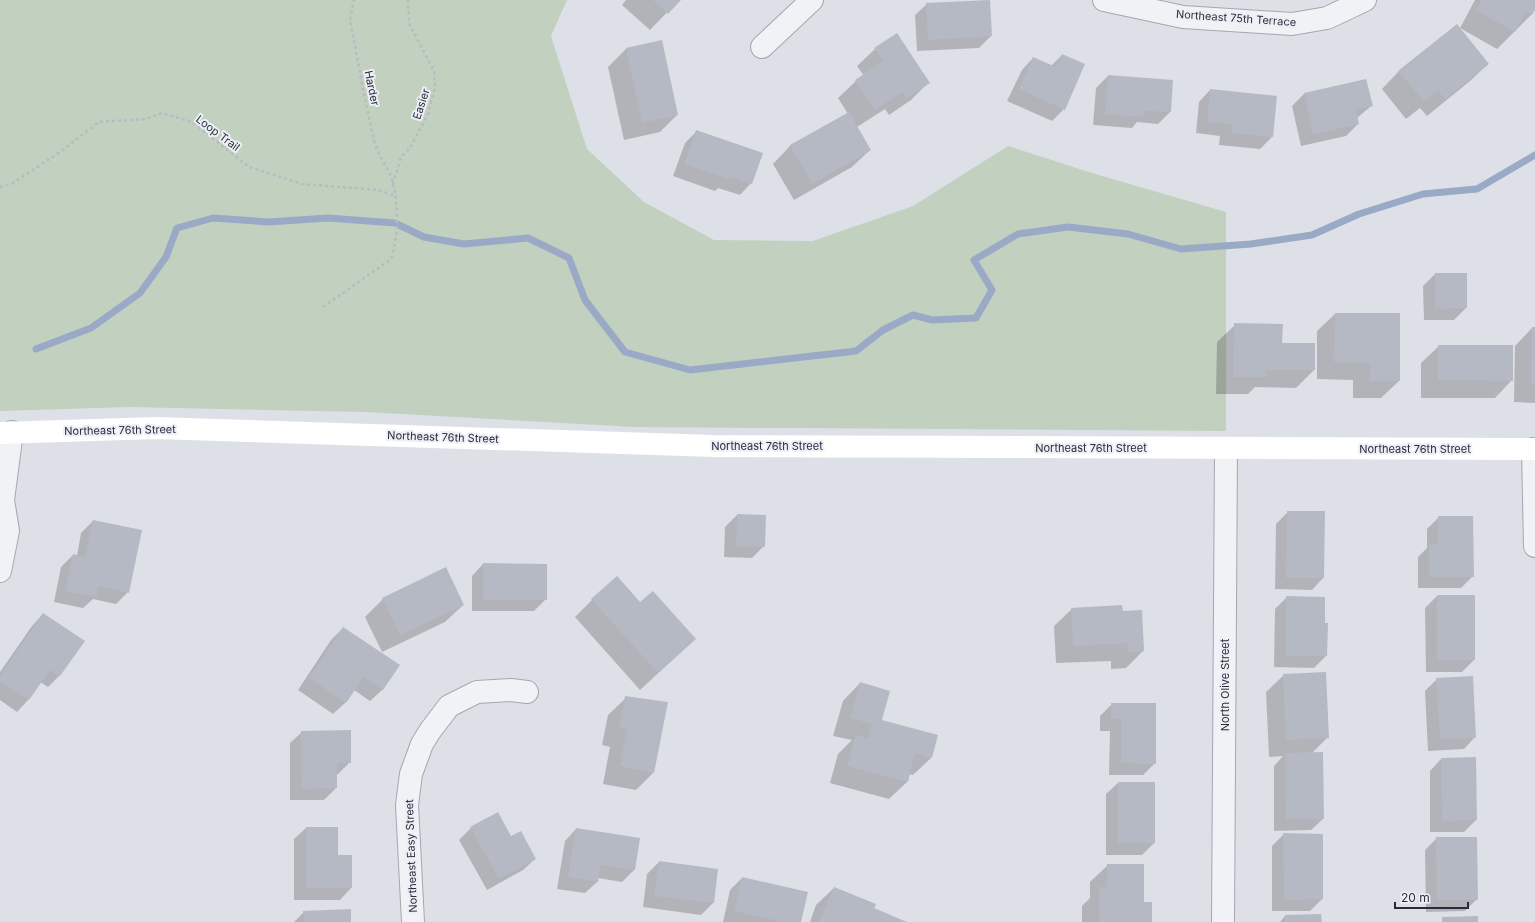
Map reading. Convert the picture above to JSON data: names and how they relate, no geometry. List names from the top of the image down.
{
  "streets": {
    "street": [
      "Northeast 75th Terrace",
      "Northeast 76th Street",
      "North Olive Street",
      "Northeast Easy Street"
    ],
    "path": ["Harder", "Easier", "Loop Trail"]
  },
  "crossings": [
    ["Harder", "Easier"],
    ["Harder", "Loop Trail"],
    ["Northeast 76th Street", "North Olive Street"]
  ],
  "scale_bar": "20 m"
}
